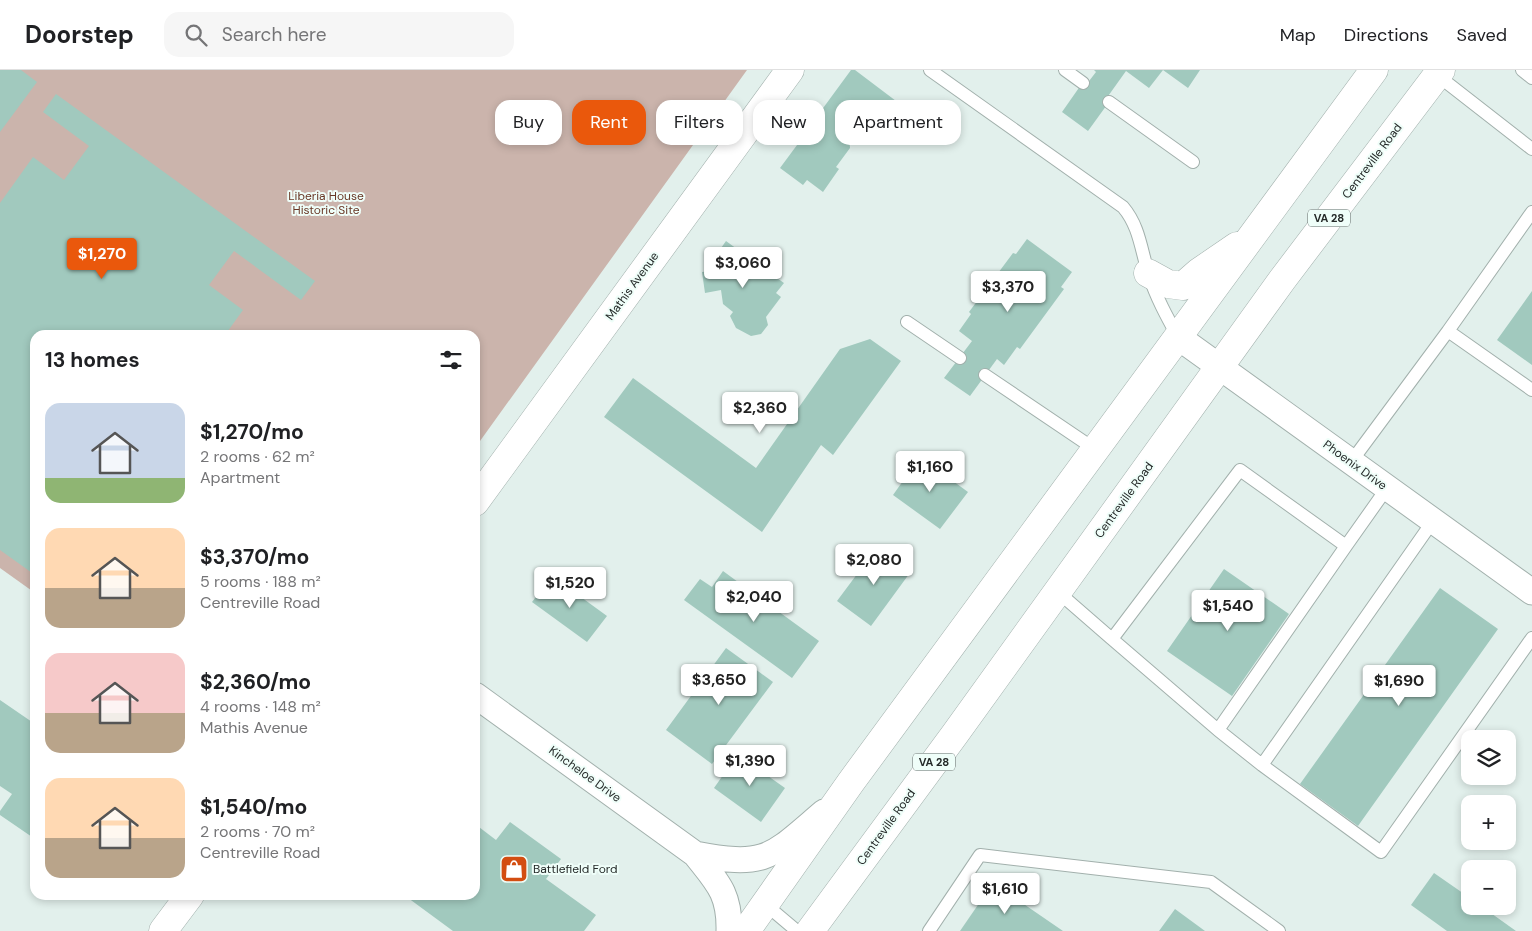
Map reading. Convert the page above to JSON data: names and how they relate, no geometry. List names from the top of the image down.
{
  "streets": {
    "main road": ["Centreville Road", "VA 28", "Mathis Avenue"],
    "street": ["Phoenix Drive", "Kincheloe Drive"]
  },
  "crossings": [
    ["Centreville Road", "Phoenix Drive"]
  ],
  "parks": ["Liberia House Historic Site"],
  "places": {
    "shop": ["Battlefield Ford"]
  },
  "page": {
    "header": "Doorstep",
    "search": "Search here",
    "nav": ["Map", "Directions", "Saved"],
    "chip": [
      "Buy",
      "Rent",
      "Filters",
      "New",
      "Apartment"
    ],
    "price": [
      "$1,270",
      "$3,060",
      "$3,370",
      "$2,360",
      "$1,160",
      "$2,080",
      "$1,520",
      "$2,040",
      "$1,540",
      "$3,650",
      "$1,690",
      "$1,390",
      "$1,610"
    ],
    "heading": "13 homes",
    "list": [
      {
        "name": "$1,270/mo",
        "note": "2 rooms · 62 m² · Apartment"
      },
      {
        "name": "$3,370/mo",
        "note": "5 rooms · 188 m² · Centreville Road"
      },
      {
        "name": "$2,360/mo",
        "note": "4 rooms · 148 m² · Mathis Avenue"
      },
      {
        "name": "$1,540/mo",
        "note": "2 rooms · 70 m² · Centreville Road"
      }
    ],
    "map_buttons": ["+", "−"]
  }
}
